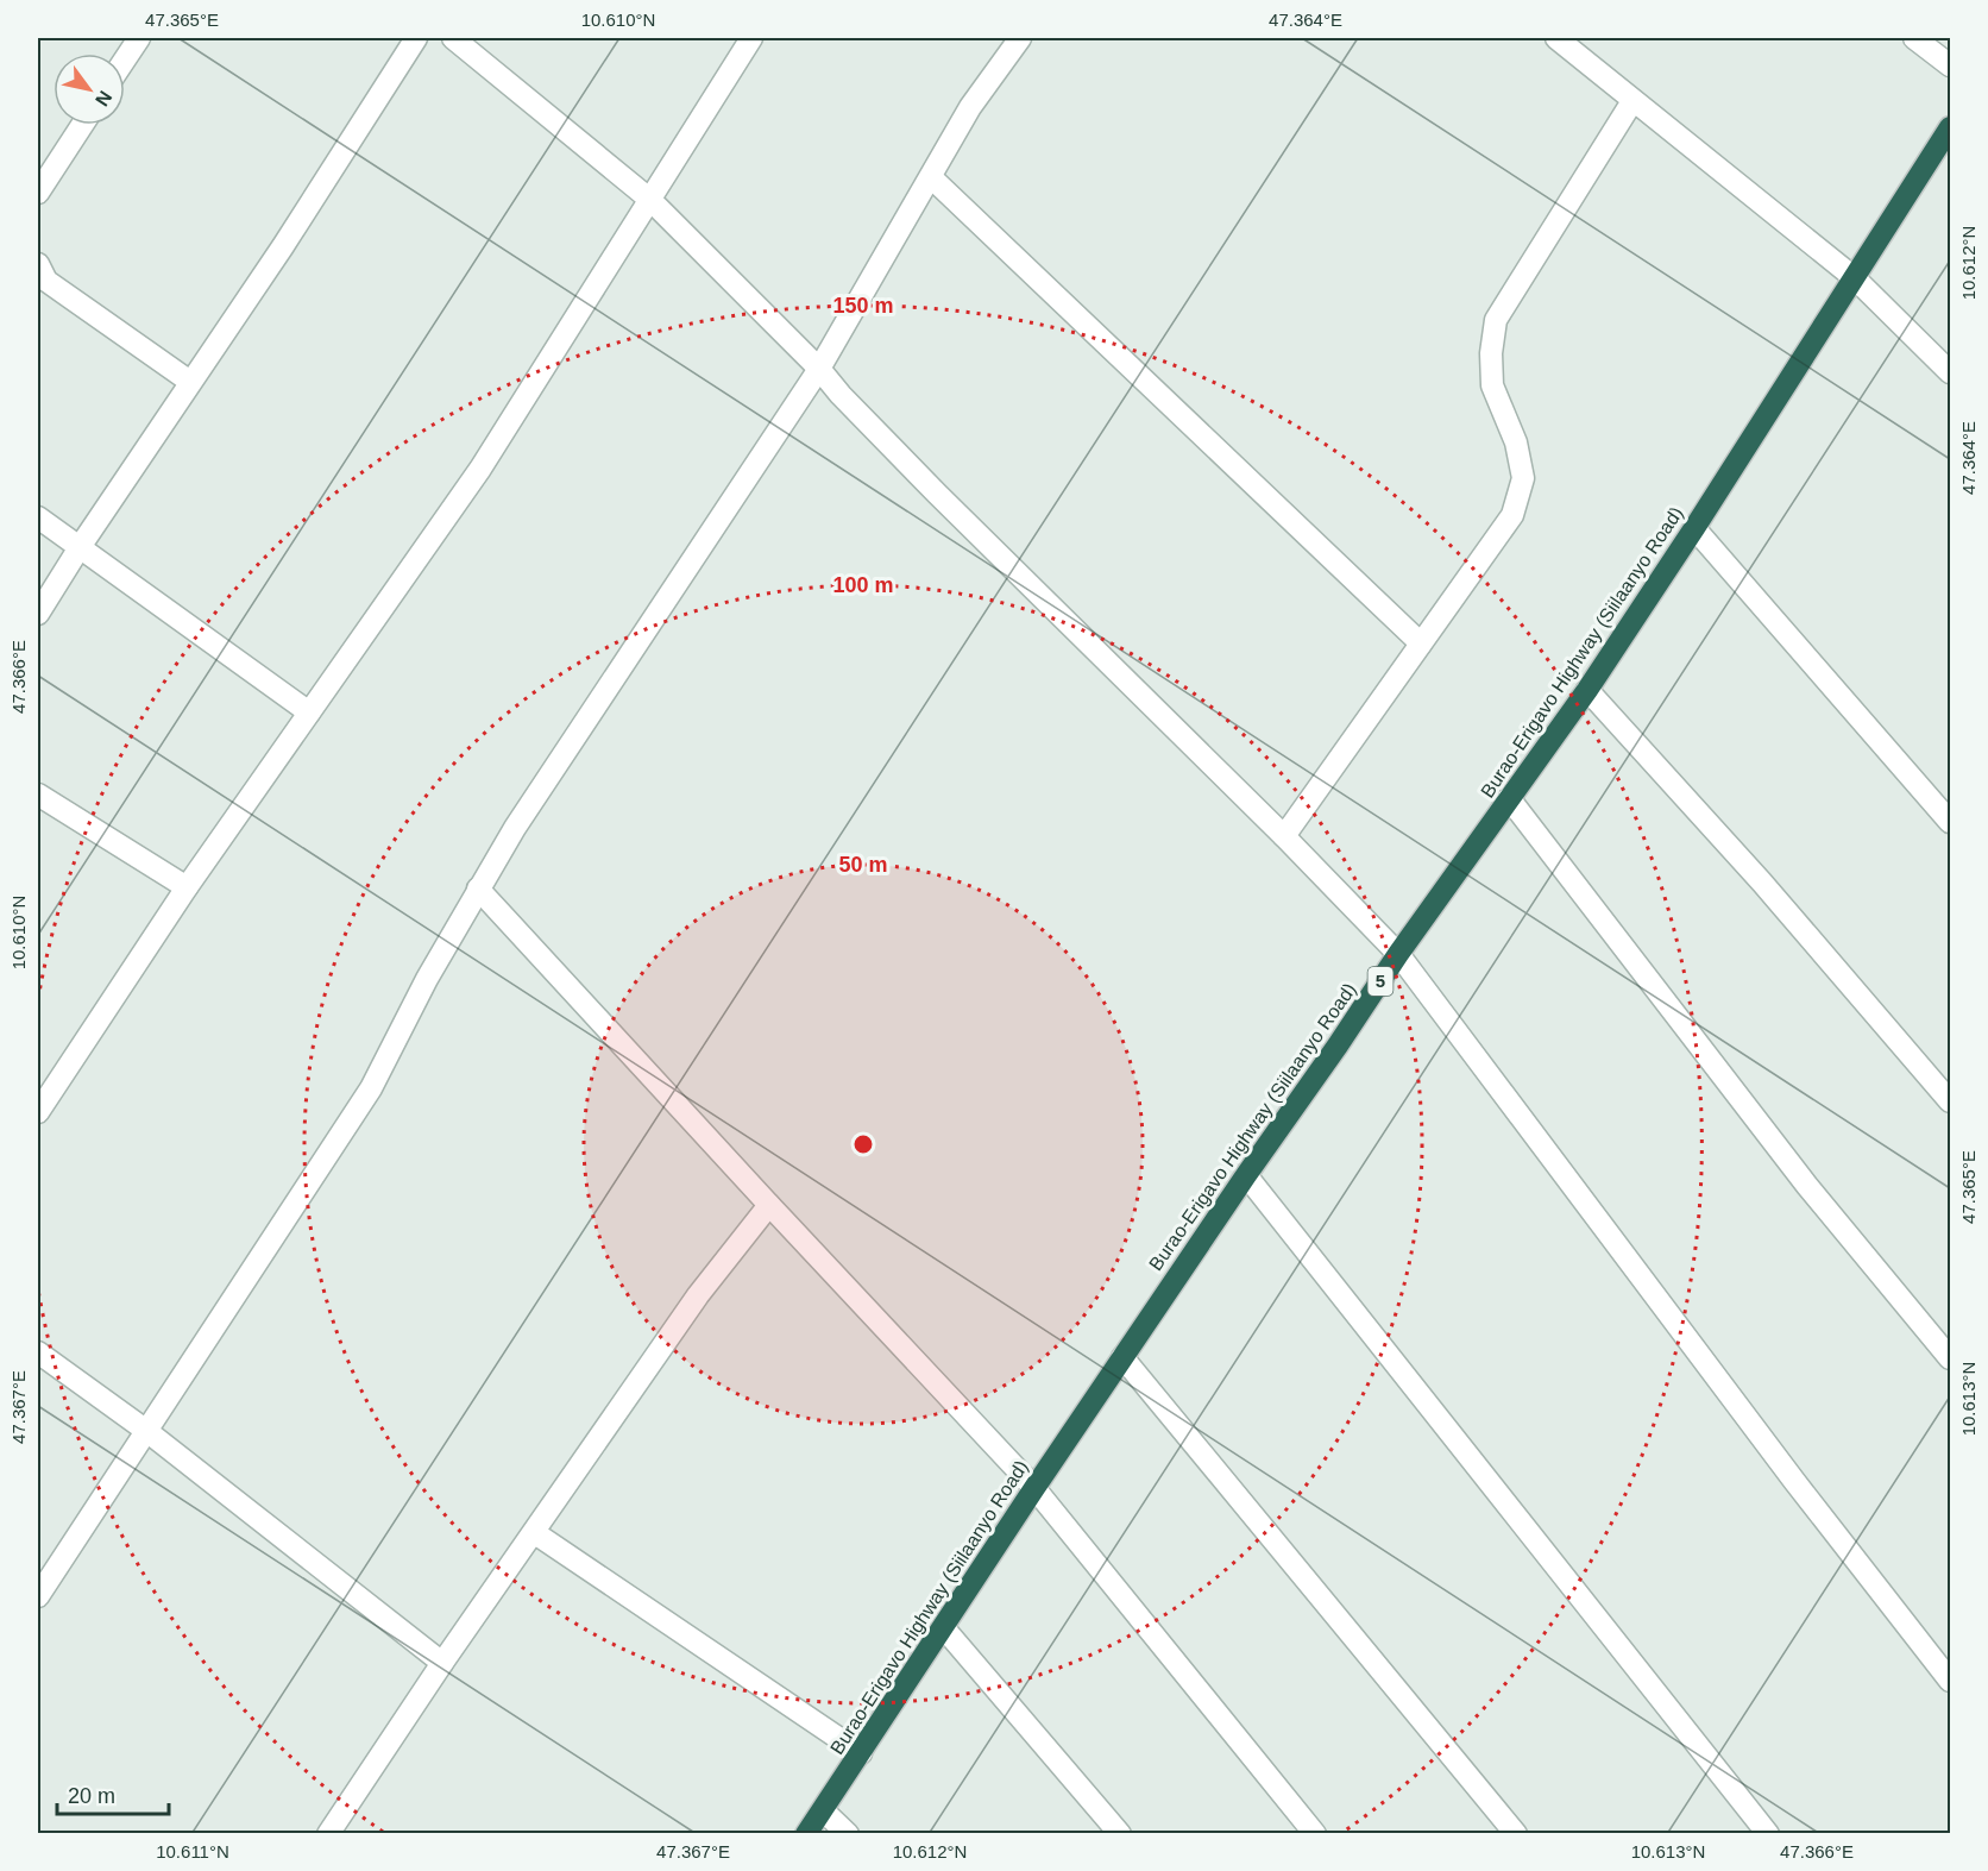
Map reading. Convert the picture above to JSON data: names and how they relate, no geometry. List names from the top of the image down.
{
  "streets": {
    "highway": ["Burao-Erigavo Highway (Siilaanyo Road)", "5"]
  },
  "scale_bar": "20 m",
  "north": "bottom right",
  "coordinates": [
    "47.365°E",
    "10.610°N",
    "47.364°E",
    "10.612°N",
    "47.366°E",
    "10.613°N",
    "47.367°E",
    "10.611°N"
  ],
  "rings": ["150 m", "100 m", "50 m"]
}
